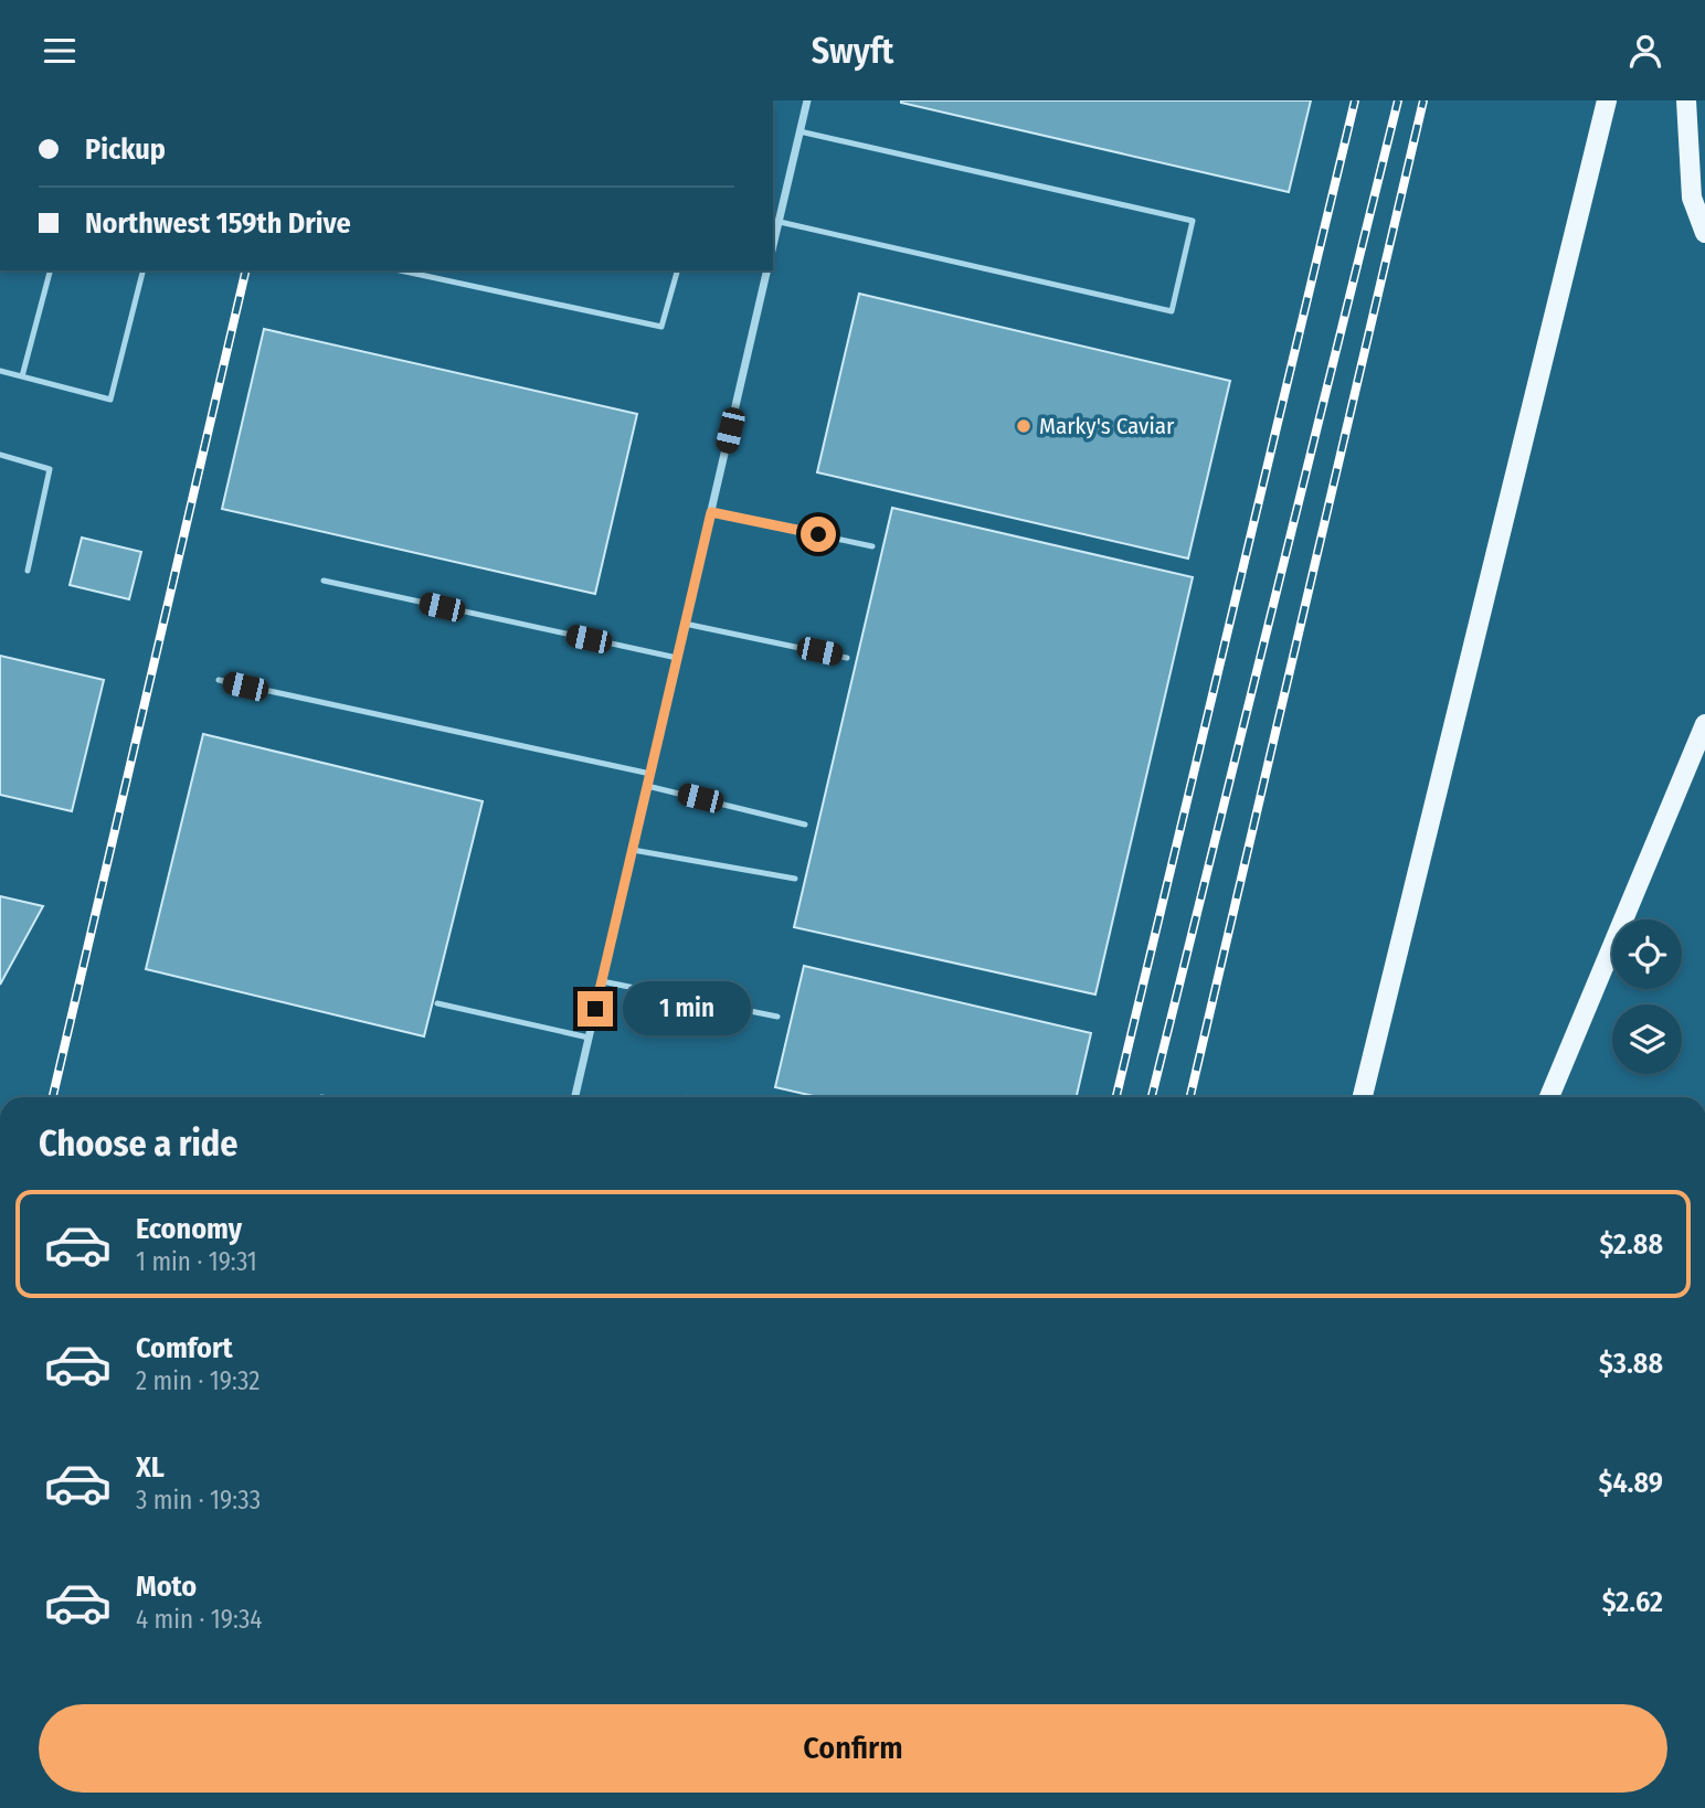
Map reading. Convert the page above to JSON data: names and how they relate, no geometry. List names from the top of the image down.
{
  "places": ["Marky's Caviar"],
  "page": {
    "header": "Swyft",
    "banner": ["Pickup", "Northwest 159th Drive"],
    "bubble": "1 min",
    "heading": "Choose a ride",
    "list": [
      {
        "name": "Economy",
        "note": "1 min · 19:31",
        "value": "$2.88"
      },
      {
        "name": "Comfort",
        "note": "2 min · 19:32",
        "value": "$3.88"
      },
      {
        "name": "XL",
        "note": "3 min · 19:33",
        "value": "$4.89"
      },
      {
        "name": "Moto",
        "note": "4 min · 19:34",
        "value": "$2.62"
      }
    ],
    "buttons": "Confirm"
  }
}
